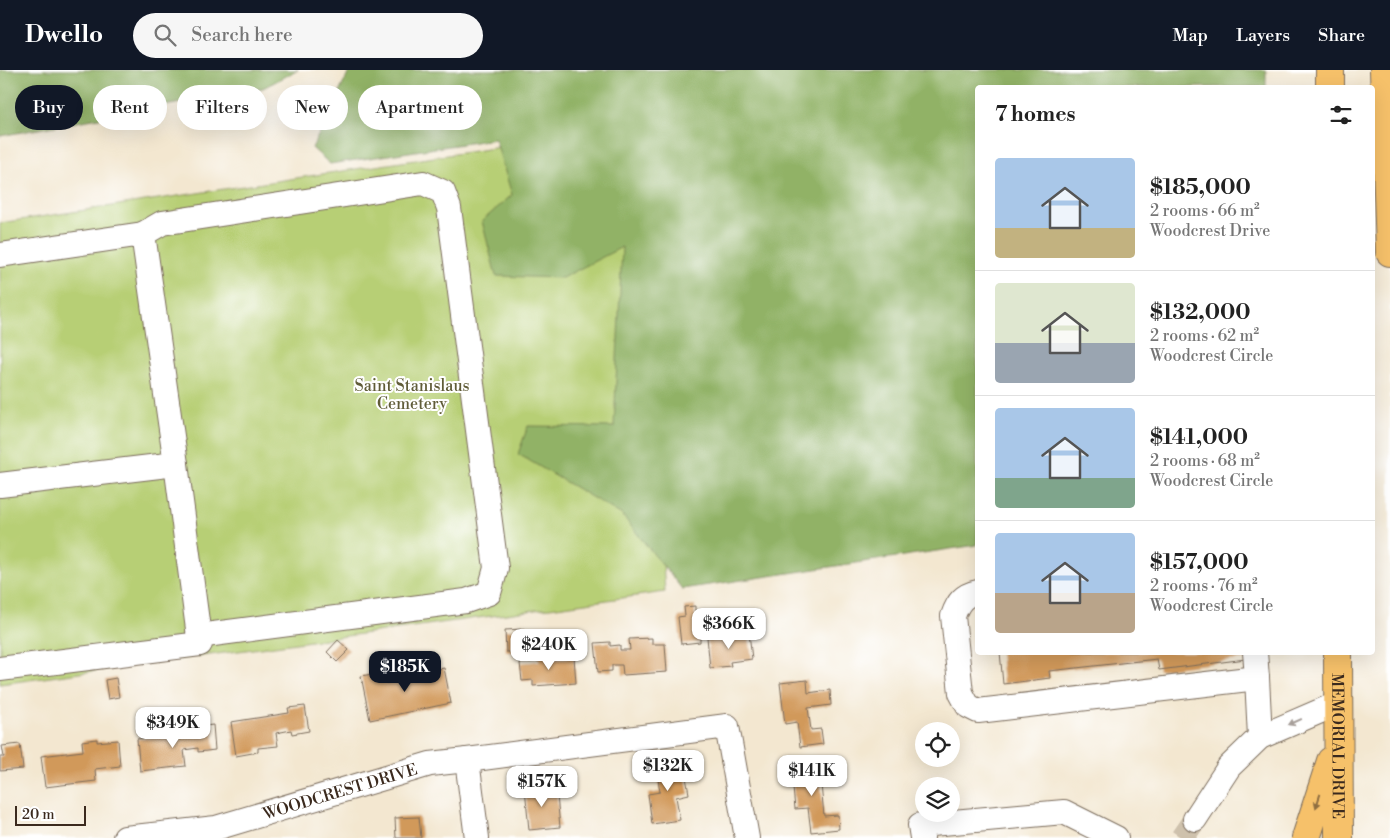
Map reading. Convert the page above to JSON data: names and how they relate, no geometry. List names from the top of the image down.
{
  "streets": {
    "main road": ["MEMORIAL DRIVE"],
    "street": ["WOODCREST DRIVE"]
  },
  "parks": ["Saint Stanislaus Cemetery"],
  "scale_bar": "20 m",
  "page": {
    "header": "Dwello",
    "search": "Search here",
    "nav": ["Map", "Layers", "Share"],
    "chip": [
      "Buy",
      "Rent",
      "Filters",
      "New",
      "Apartment"
    ],
    "heading": "7 homes",
    "list": [
      {
        "name": "$185,000",
        "note": "2 rooms · 66 m² · Woodcrest Drive"
      },
      {
        "name": "$132,000",
        "note": "2 rooms · 62 m² · Woodcrest Circle"
      },
      {
        "name": "$141,000",
        "note": "2 rooms · 68 m² · Woodcrest Circle"
      },
      {
        "name": "$157,000",
        "note": "2 rooms · 76 m² · Woodcrest Circle"
      }
    ],
    "price": [
      "$366K",
      "$240K",
      "$185K",
      "$349K",
      "$132K",
      "$141K",
      "$157K"
    ],
    "scale": "20 m"
  }
}
